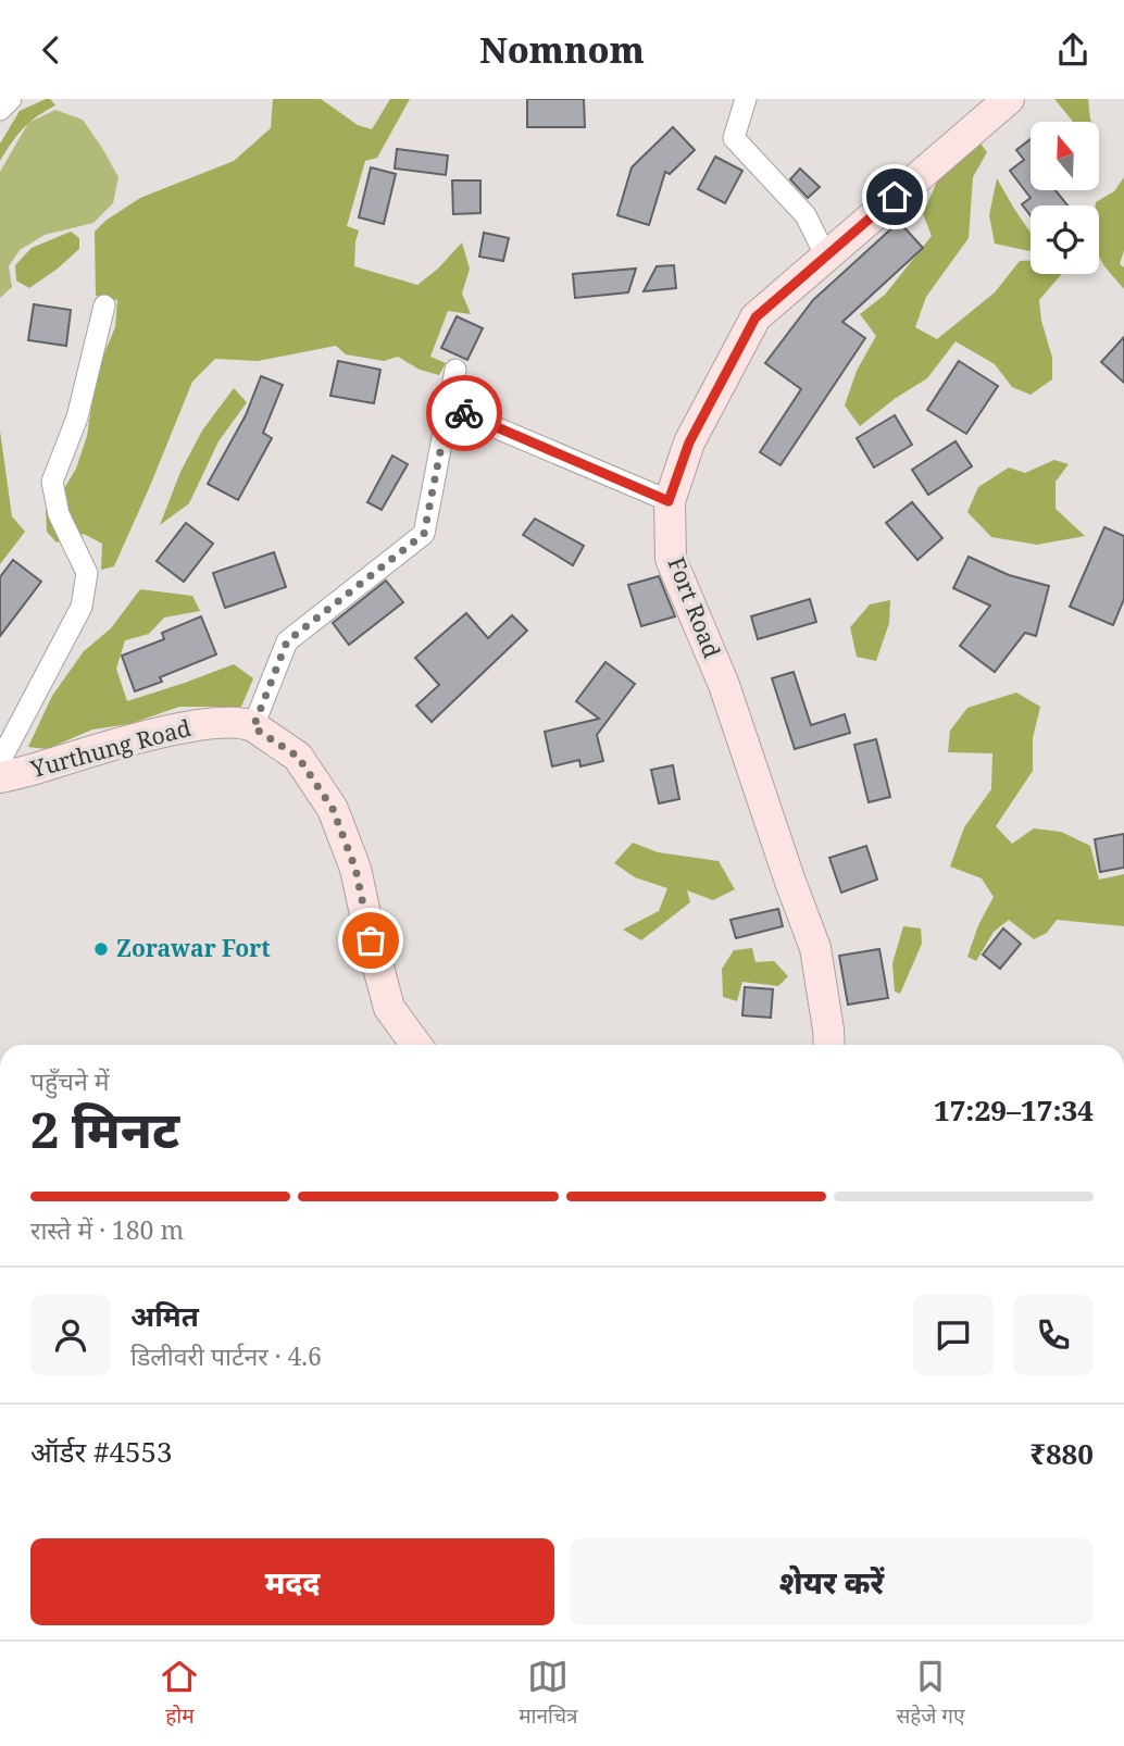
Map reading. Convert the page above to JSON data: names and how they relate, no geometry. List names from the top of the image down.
{
  "streets": {
    "street": ["Fort Road", "Yurthung Road"]
  },
  "places": ["Zorawar Fort"],
  "north": "top",
  "page": {
    "header": "Nomnom",
    "heading": ["2 मिनट", "पहुँचने में", "17:29–17:34"],
    "panel": [
      "अमित",
      "डिलीवरी पार्टनर · 4.6",
      "ऑर्डर #4553",
      "₹880"
    ],
    "bar": "रास्ते में · 180 m",
    "buttons": ["मदद", "शेयर करें"],
    "tabs": ["होम", "मानचित्र", "सहेजे गए"]
  }
}
